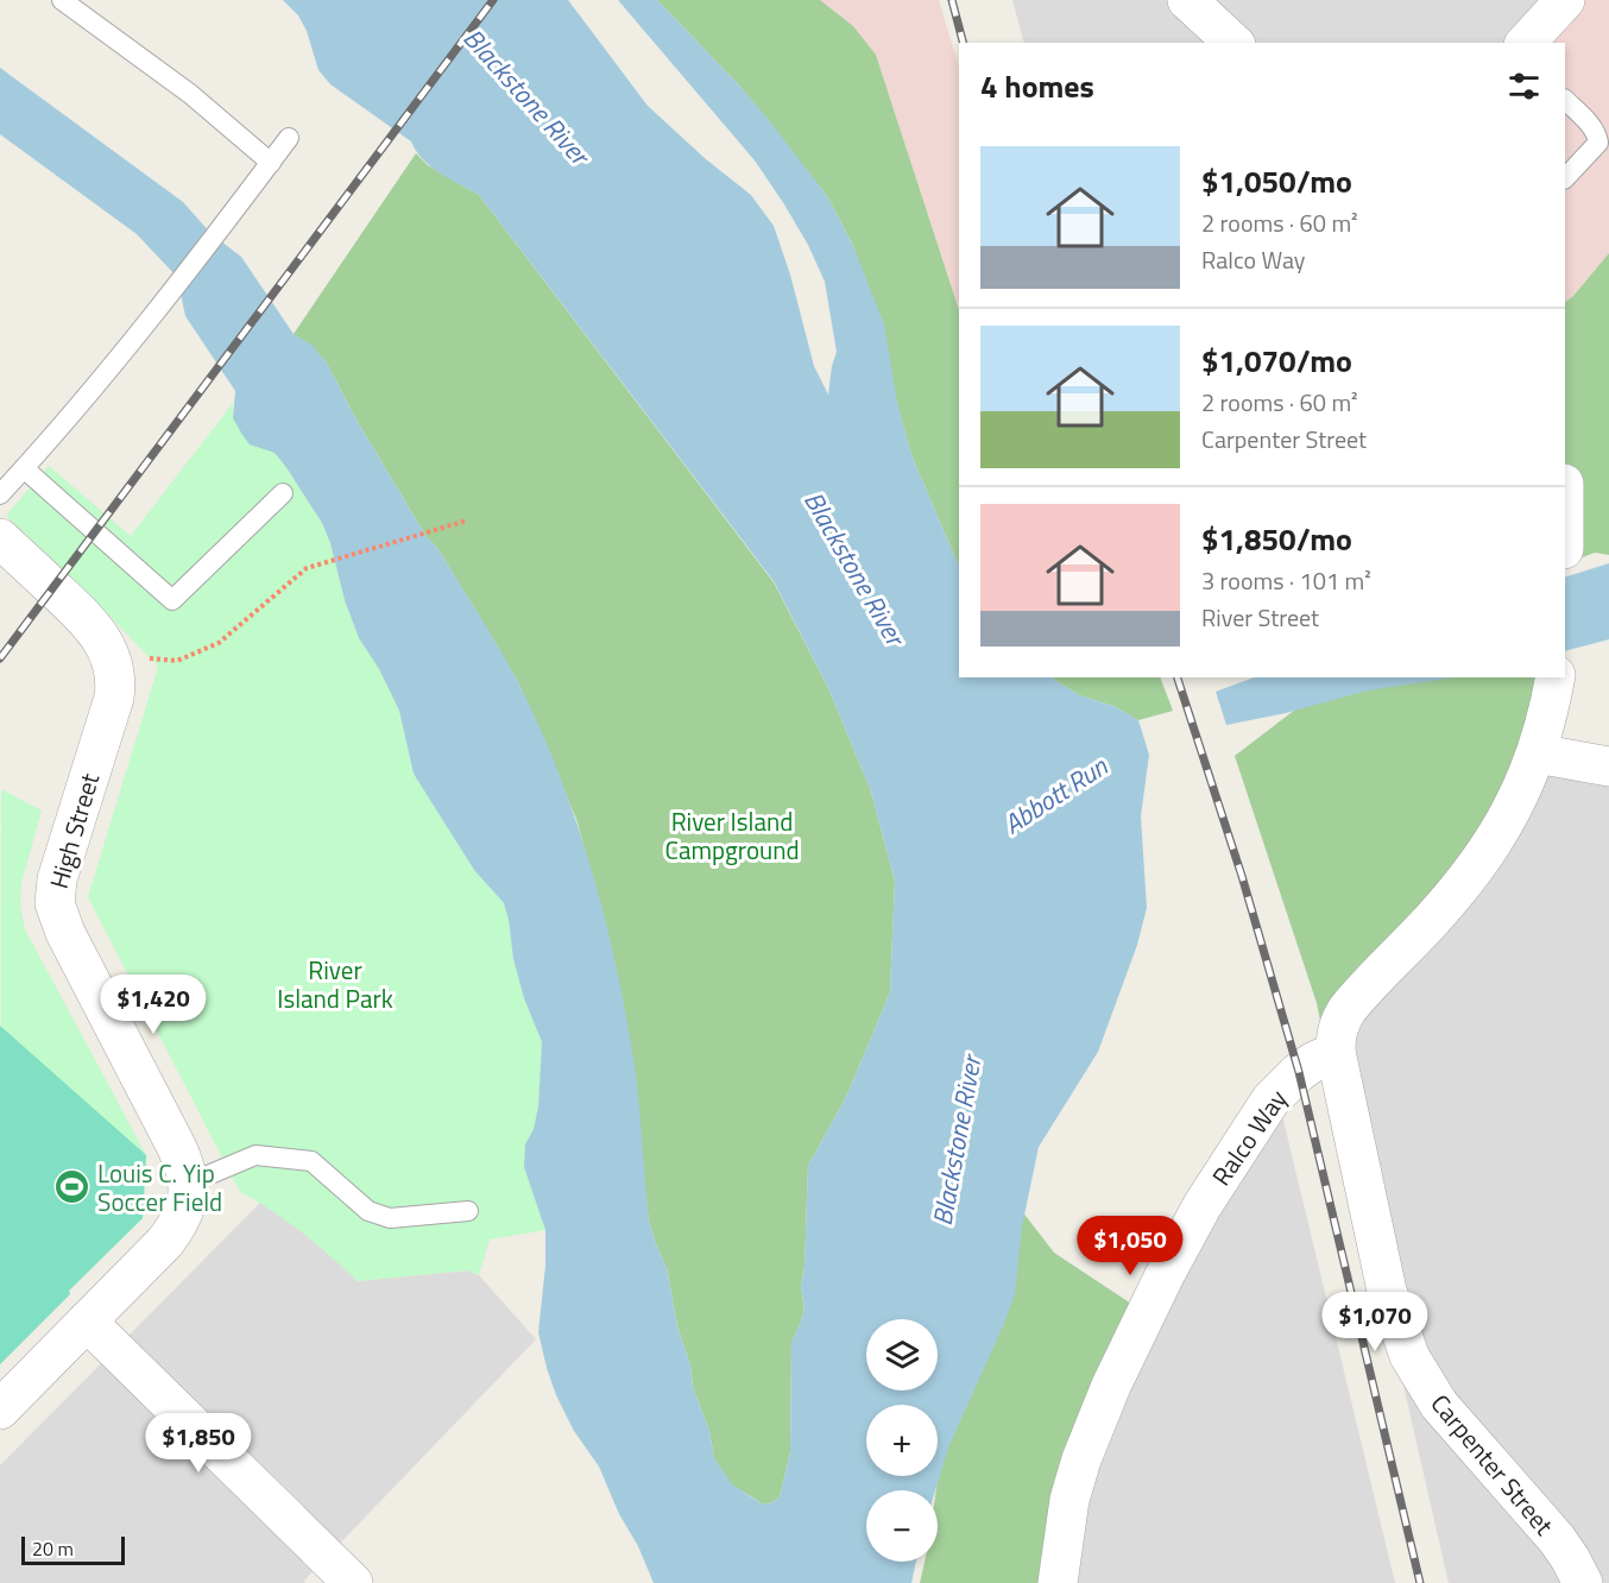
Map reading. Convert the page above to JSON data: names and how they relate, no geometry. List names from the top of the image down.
{
  "streets": {
    "street": ["High Street", "Ralco Way", "Carpenter Street"]
  },
  "crossings": [
    ["Ralco Way", "Carpenter Street"]
  ],
  "water": ["Blackstone River", "Abbott Run"],
  "parks": ["River Island Campground", "River Island Park"],
  "places": {
    "sports": ["Louis C. Yip Soccer Field"]
  },
  "scale_bar": "20 m",
  "page": {
    "heading": "4 homes",
    "list": [
      {
        "name": "$1,050/mo",
        "note": "2 rooms · 60 m² · Ralco Way"
      },
      {
        "name": "$1,070/mo",
        "note": "2 rooms · 60 m² · Carpenter Street"
      },
      {
        "name": "$1,850/mo",
        "note": "3 rooms · 101 m² · River Street"
      }
    ],
    "price": [
      "$1,420",
      "$1,050",
      "$1,070",
      "$1,850"
    ],
    "map_buttons": ["+", "−"],
    "scale": "20 m"
  }
}
